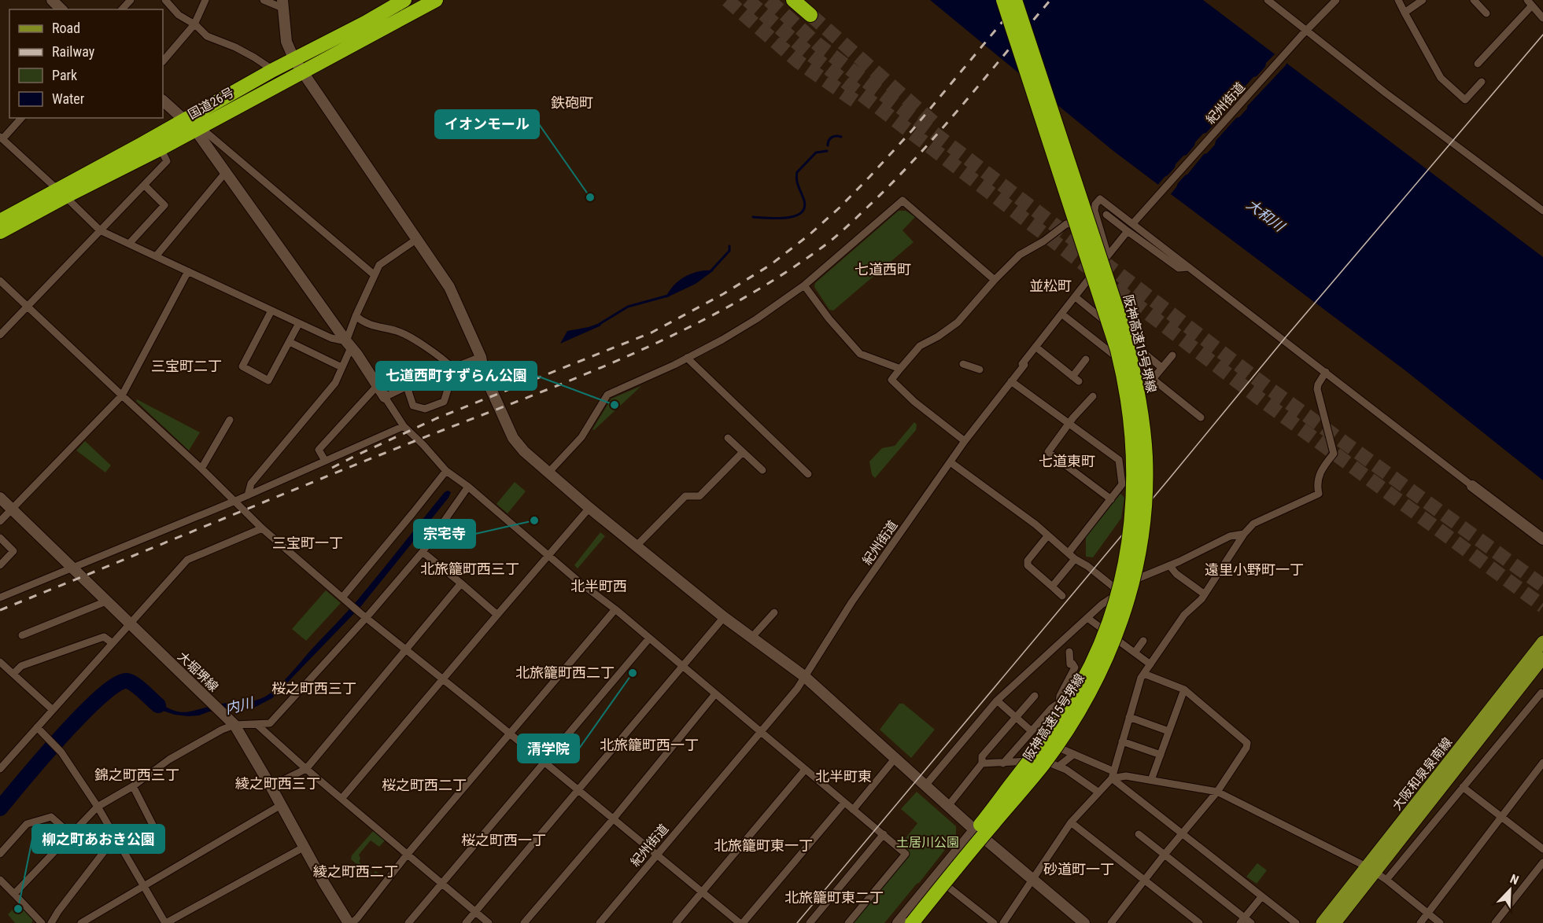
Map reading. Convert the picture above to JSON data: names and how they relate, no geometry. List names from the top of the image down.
{
  "streets": {
    "highway": ["国道26号", "阪神高速15号堺線"],
    "main road": ["大阪和泉泉南線"],
    "street": ["紀州街道", "大堀堺線"]
  },
  "districts": [
    "鉄砲町",
    "七道西町",
    "並松町",
    "三宝町二丁",
    "七道東町",
    "三宝町一丁",
    "北旅籠町西三丁",
    "遠里小野町一丁",
    "北半町西",
    "北旅籠町西二丁",
    "桜之町西三丁",
    "北旅籠町西一丁",
    "錦之町西三丁",
    "北半町東",
    "綾之町西三丁",
    "桜之町西二丁",
    "桜之町西一丁",
    "北旅籠町東一丁",
    "砂道町一丁",
    "綾之町西二丁",
    "北旅籠町東二丁"
  ],
  "water": ["大和川", "内川"],
  "parks": ["土居川公園"],
  "places": [
    "イオンモール",
    "七道西町すずらん公園",
    "宗宅寺",
    "清学院",
    "柳之町あおき公園"
  ],
  "legend": [
    "Road",
    "Railway",
    "Park",
    "Water"
  ],
  "north": "top right"
}
